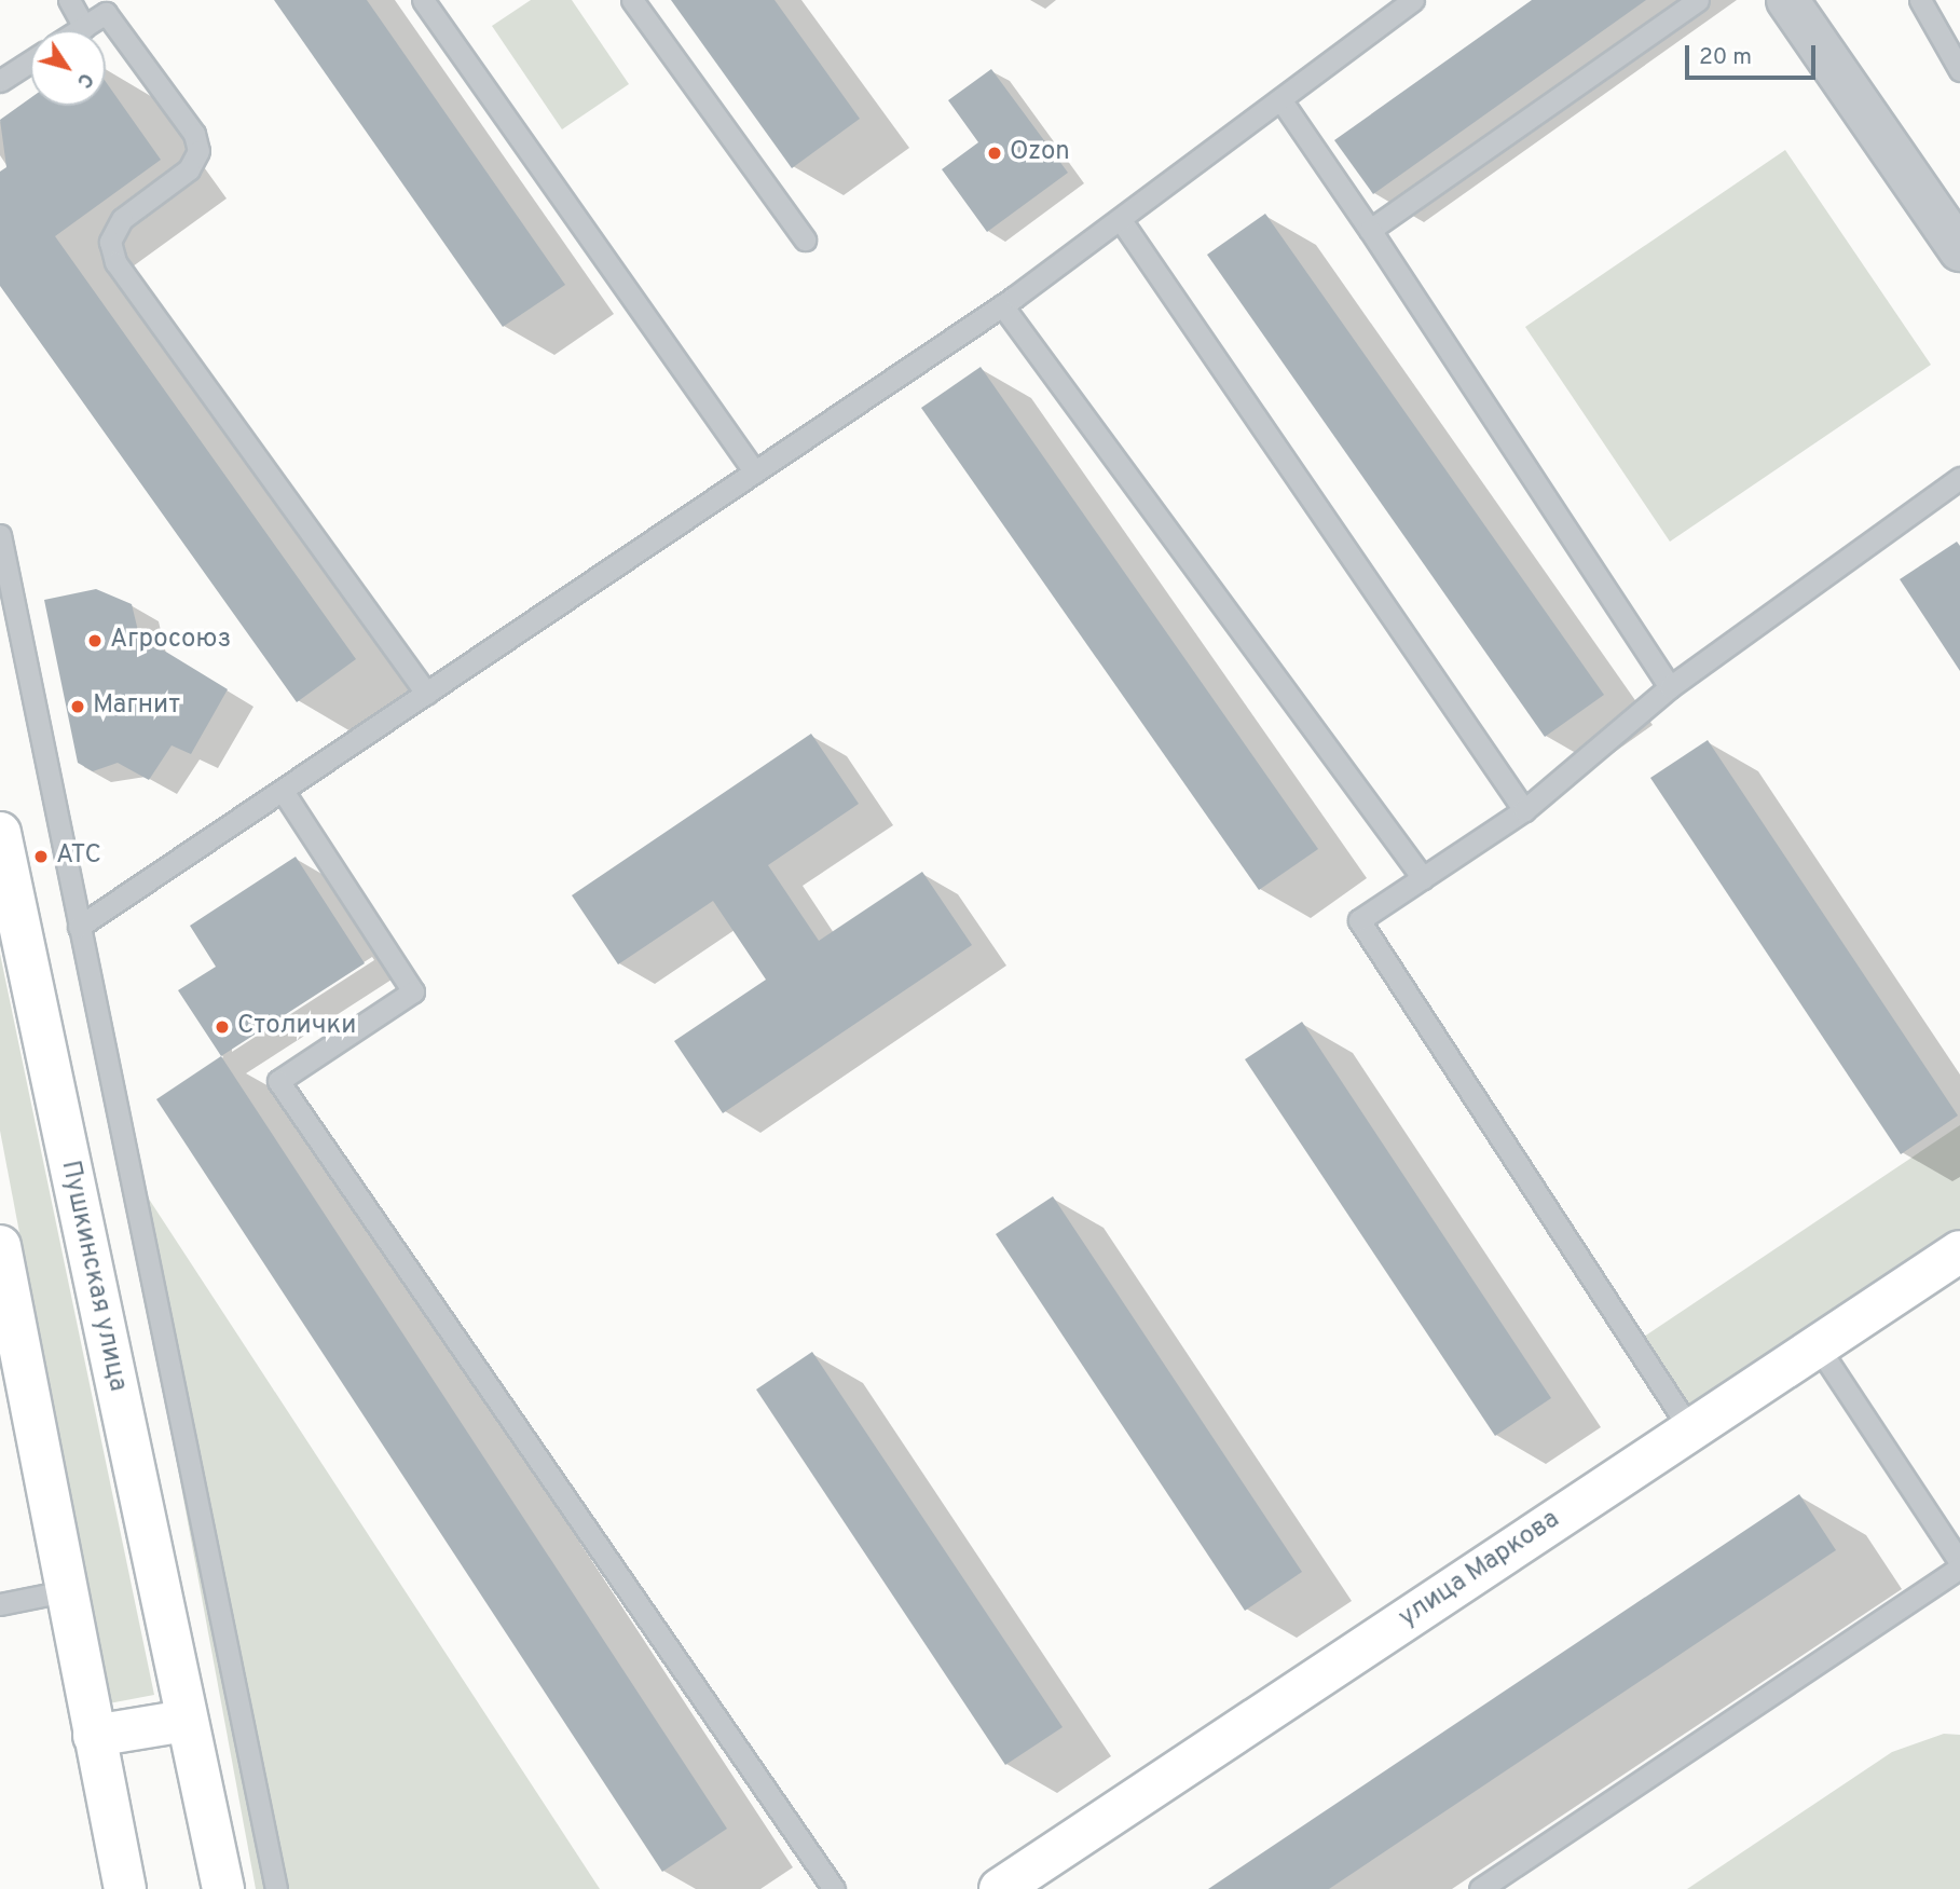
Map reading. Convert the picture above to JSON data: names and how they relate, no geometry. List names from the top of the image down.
{
  "streets": {
    "main road": ["Пушкинская улица", "улица Маркова"]
  },
  "places": [
    "Ozon",
    "Агросоюз",
    "Магнит",
    "АТС",
    "Столички"
  ],
  "scale_bar": "20 m",
  "north": "bottom right"
}
